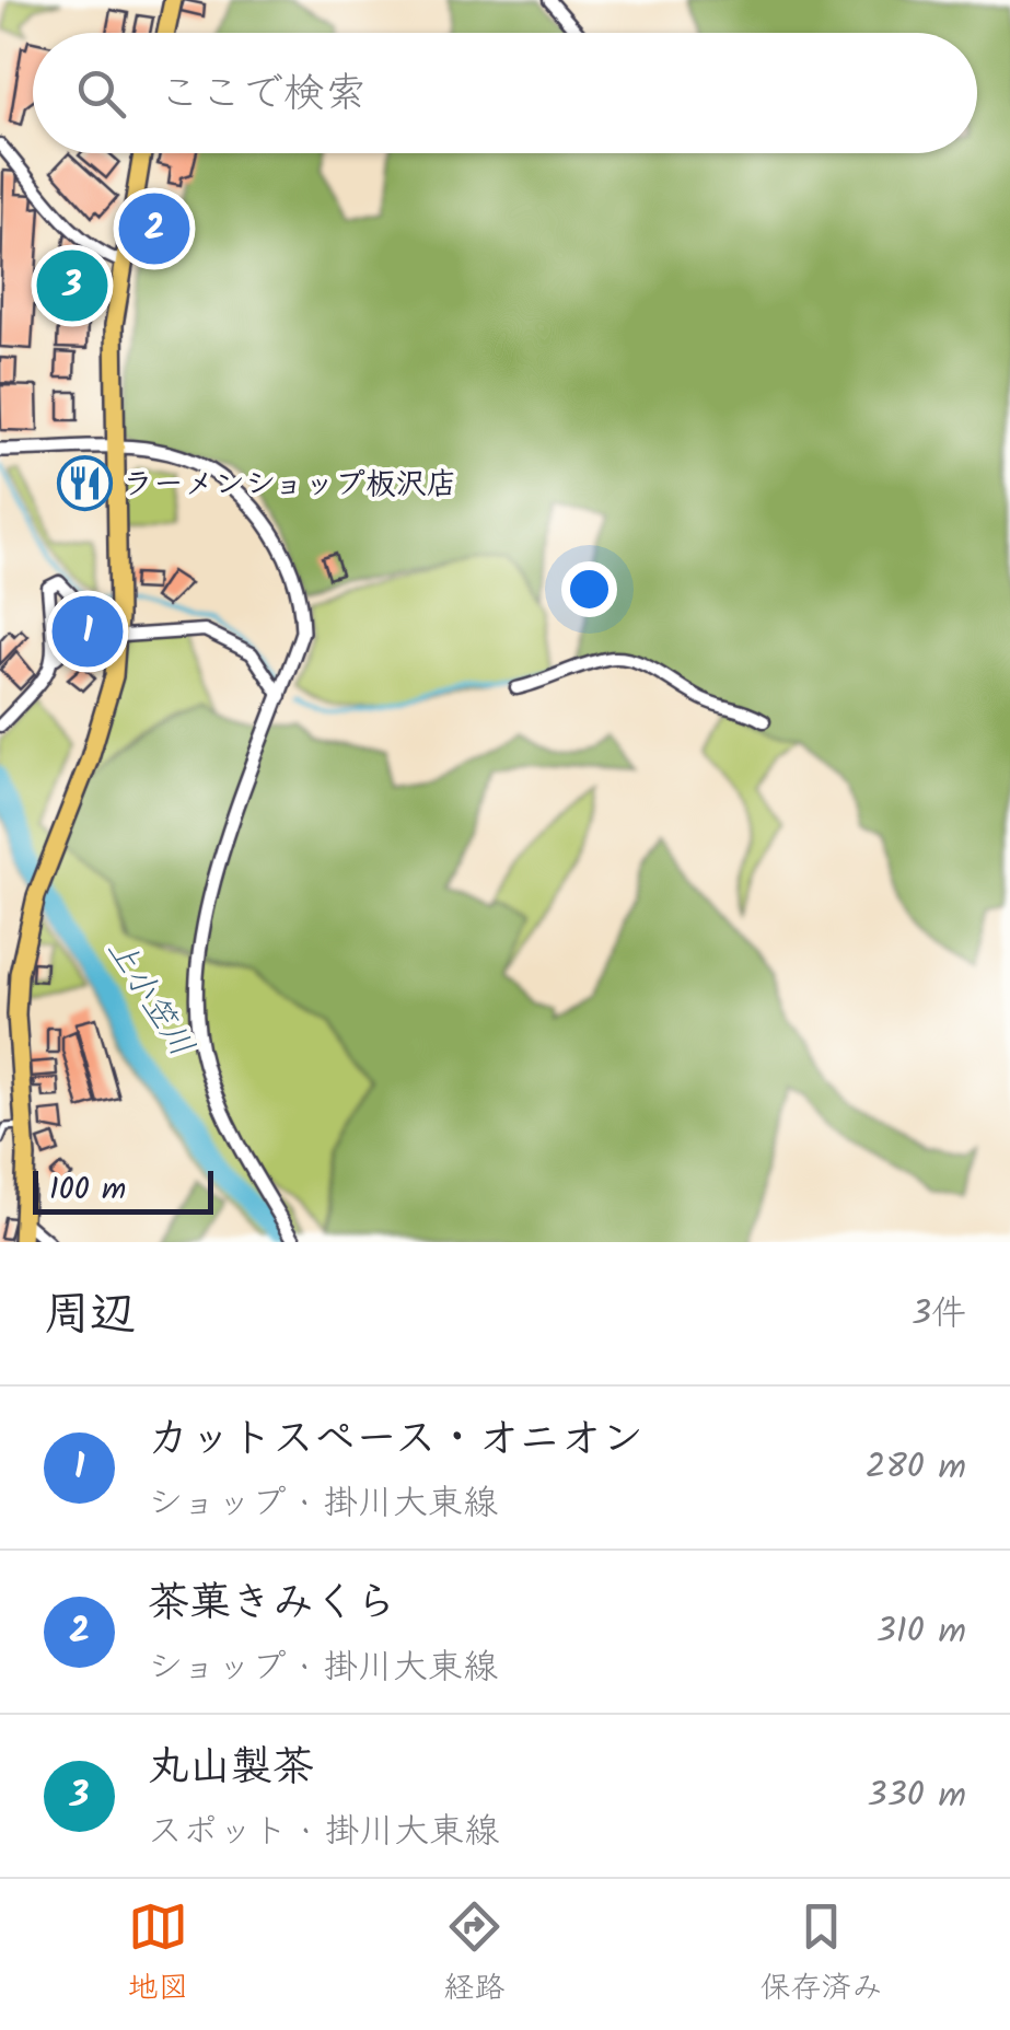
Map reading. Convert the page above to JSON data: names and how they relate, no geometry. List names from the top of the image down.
{
  "water": ["上小笠川"],
  "places": {
    "restaurant": ["ラーメンショップ板沢店"]
  },
  "scale_bar": "100 m",
  "page": {
    "search": "ここで検索",
    "pins": ["2", "3", "1"],
    "scale": "100 m",
    "heading": ["周辺", "3件"],
    "list": [
      {
        "mark": "1",
        "name": "カットスペース・オニオン",
        "note": "ショップ · 掛川大東線",
        "value": "280 m"
      },
      {
        "mark": "2",
        "name": "茶菓きみくら",
        "note": "ショップ · 掛川大東線",
        "value": "310 m"
      },
      {
        "mark": "3",
        "name": "丸山製茶",
        "note": "スポット · 掛川大東線",
        "value": "330 m"
      }
    ],
    "nav": ["地図", "経路", "保存済み"]
  }
}
